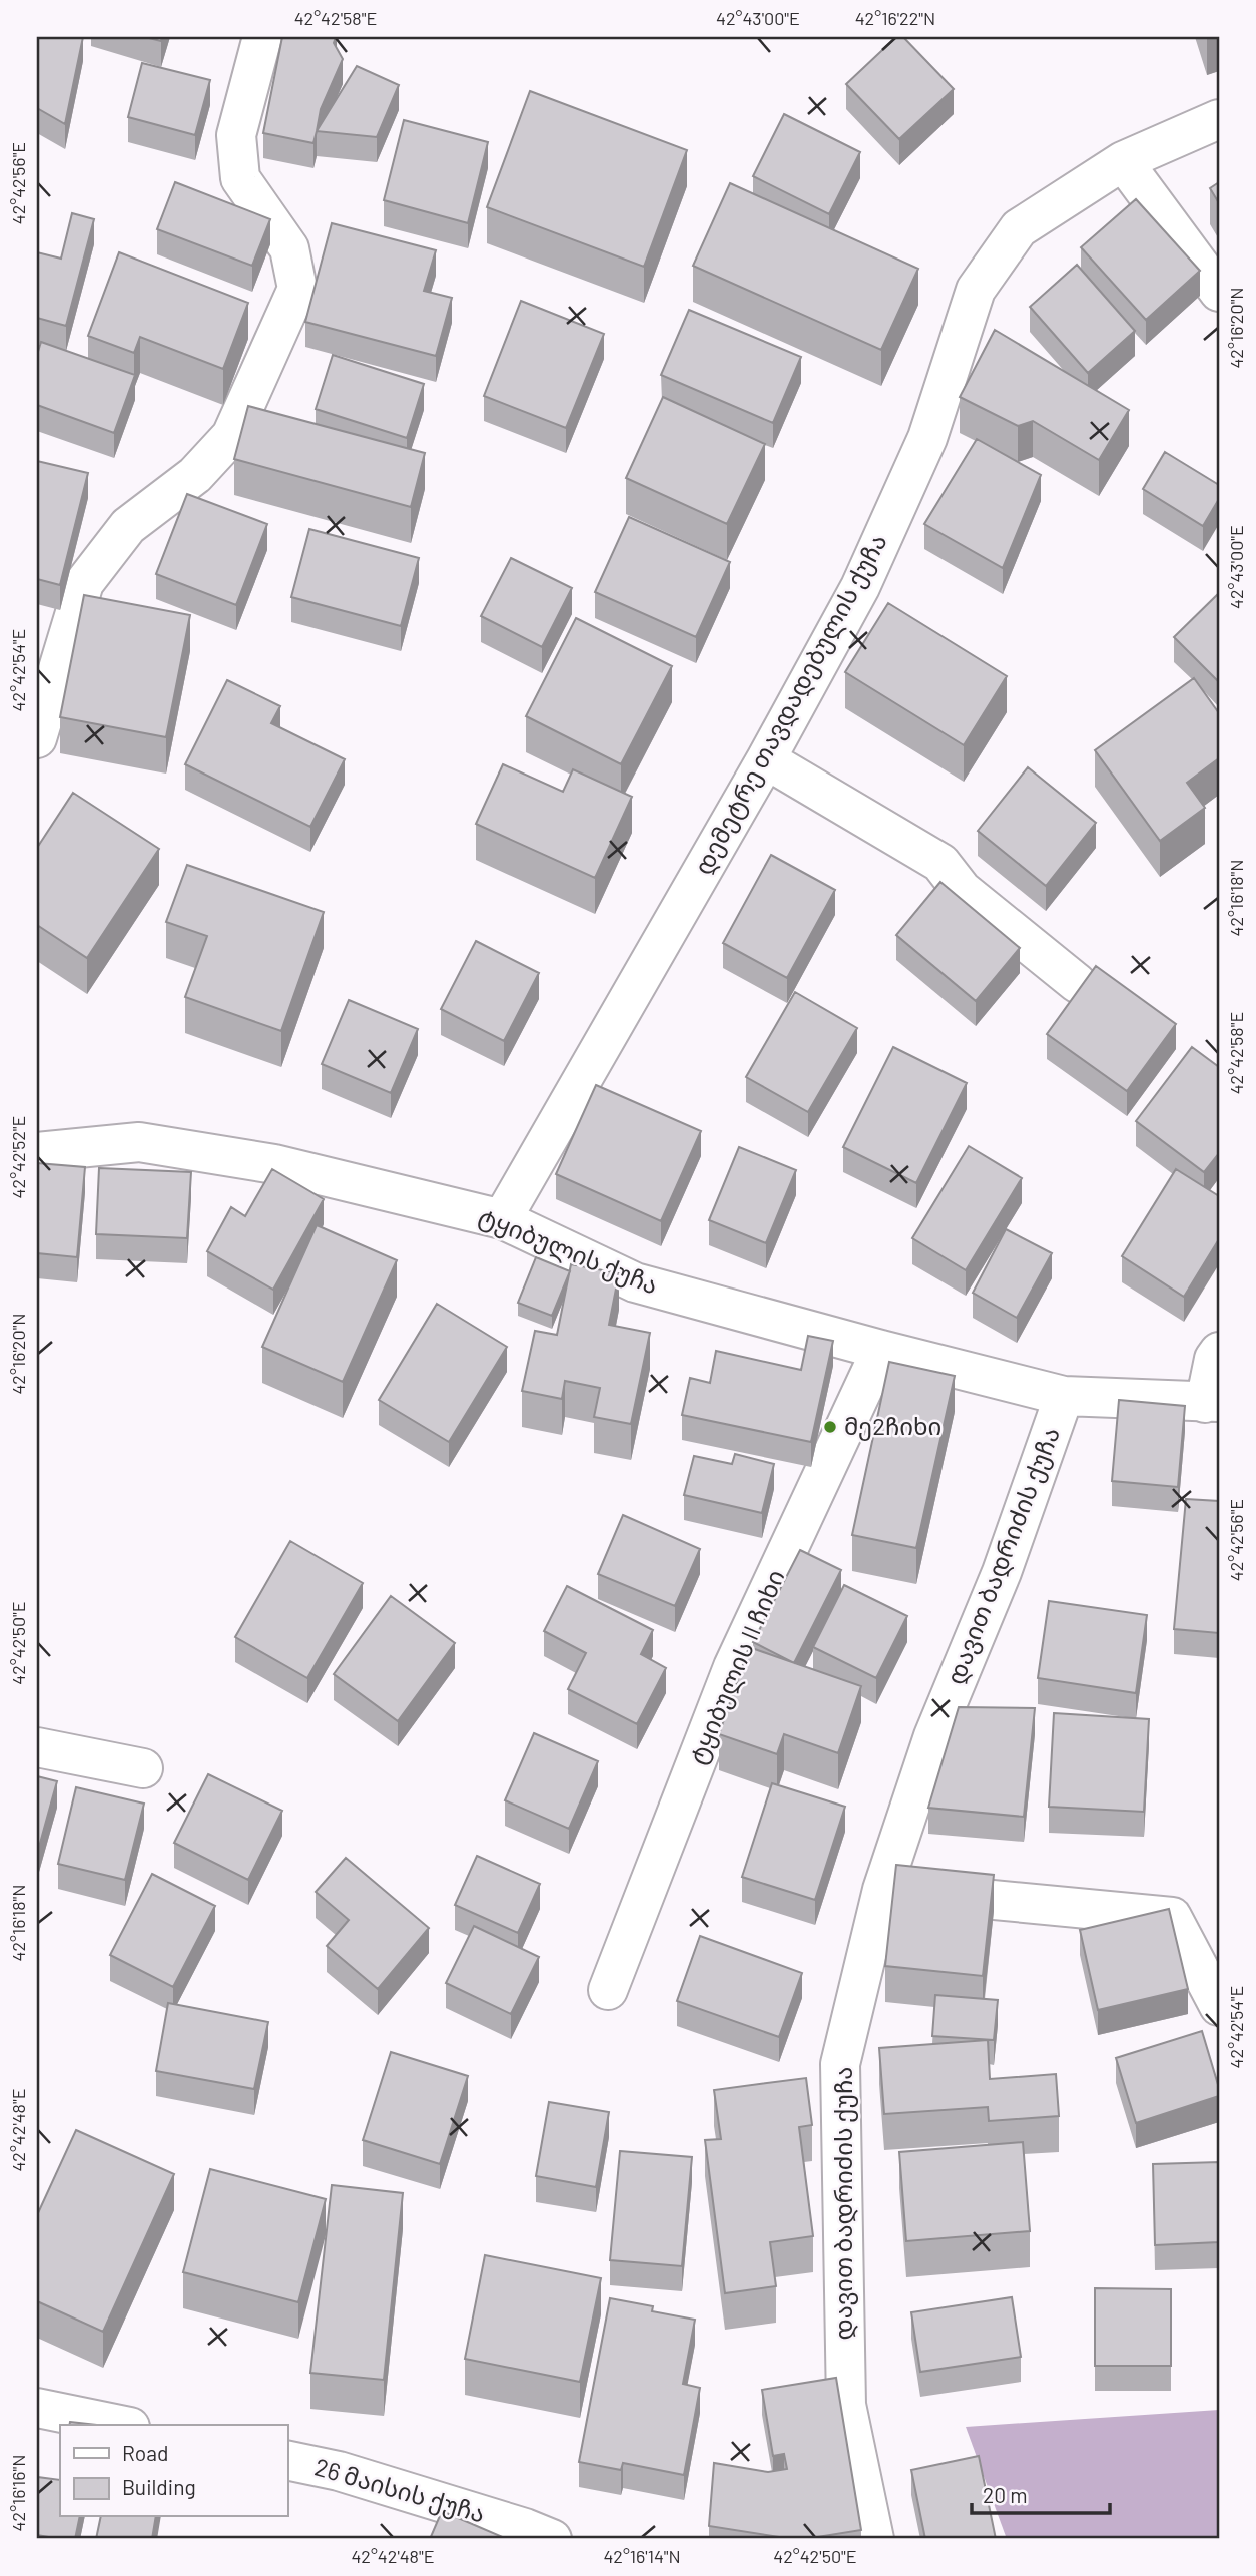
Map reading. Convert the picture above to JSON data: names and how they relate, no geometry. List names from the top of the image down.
{
  "streets": {
    "street": [
      "დემეტრე თავდადებულის ქუჩა",
      "ტყიბულის ქუჩა",
      "დავით ბადრიძის ქუჩა",
      "ტყიბულის II ჩიხი",
      "26 მაისის ქუჩა"
    ]
  },
  "crossings": [
    ["დემეტრე თავდადებულის ქუჩა", "ტყიბულის ქუჩა"],
    ["ტყიბულის ქუჩა", "დავით ბადრიძის ქუჩა"],
    ["ტყიბულის ქუჩა", "ტყიბულის II ჩიხი"]
  ],
  "places": ["მე2ჩიხი"],
  "legend": ["Road", "Building"],
  "scale_bar": "20 m",
  "coordinates": [
    "42°42'58\"E",
    "42°43'00\"E",
    "42°16'22\"N",
    "42°42'56\"E",
    "42°16'20\"N",
    "42°42'54\"E",
    "42°16'18\"N",
    "42°42'52\"E",
    "42°42'50\"E",
    "42°42'48\"E",
    "42°16'16\"N",
    "42°16'14\"N"
  ]
}
